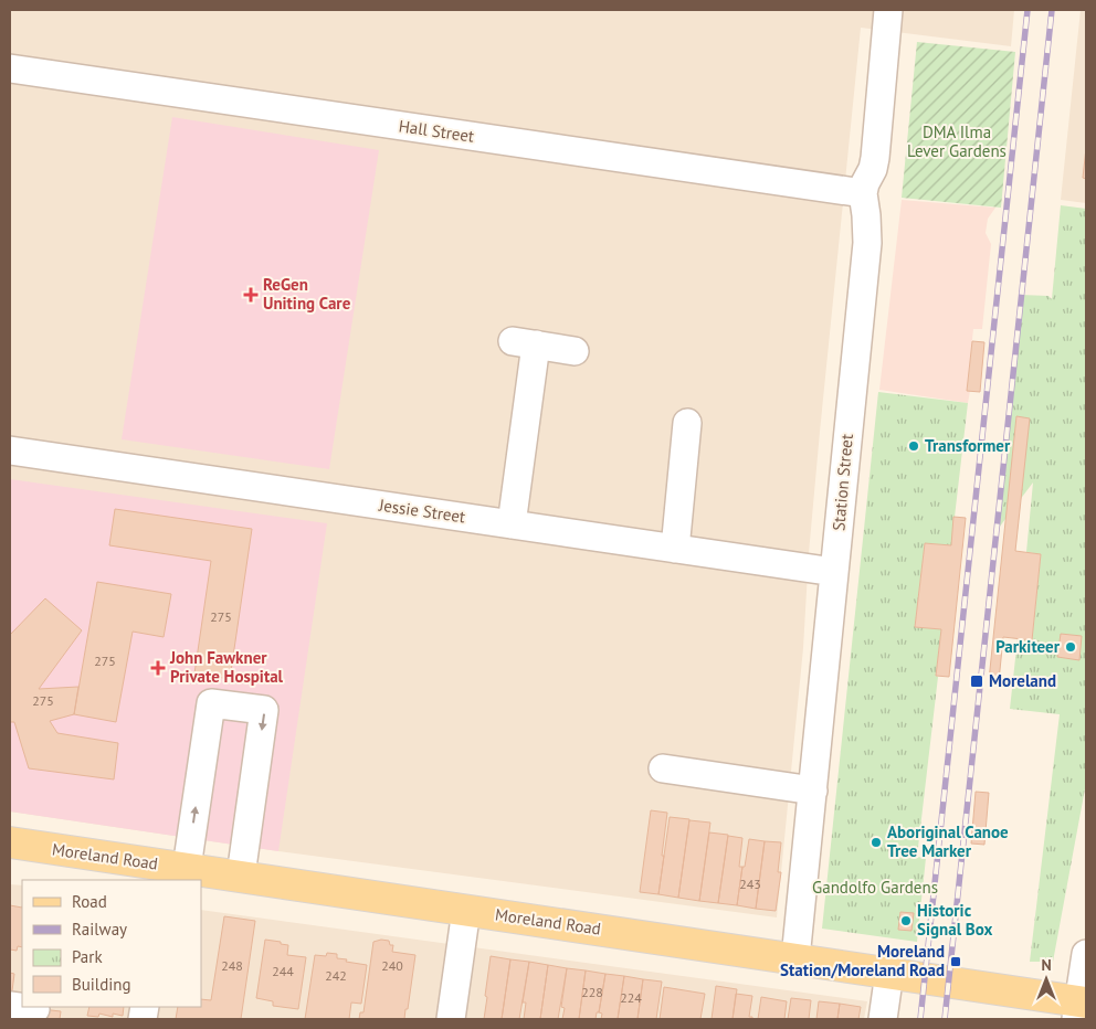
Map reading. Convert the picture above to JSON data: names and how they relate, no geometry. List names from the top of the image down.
{
  "streets": {
    "main road": ["Moreland Road"],
    "street": ["Hall Street", "Station Street", "Jessie Street"]
  },
  "crossings": [
    ["Hall Street", "Station Street"],
    ["Station Street", "Jessie Street"],
    ["Station Street", "Moreland Road"]
  ],
  "parks": ["DMA Ilma Lever Gardens", "Gandolfo Gardens"],
  "places": {
    "health": ["ReGen Uniting Care", "John Fawkner Private Hospital"],
    "other": [
      "Transformer",
      "Parkiteer",
      "Aboriginal Canoe Tree Marker",
      "Historic Signal Box"
    ],
    "transit": ["Moreland", "Moreland Station/Moreland Road"]
  },
  "house_numbers": [
    "275",
    "275",
    "275",
    "243",
    "248",
    "240",
    "244",
    "242",
    "228",
    "224"
  ],
  "legend": [
    "Road",
    "Railway",
    "Park",
    "Building"
  ],
  "north": "top"
}
